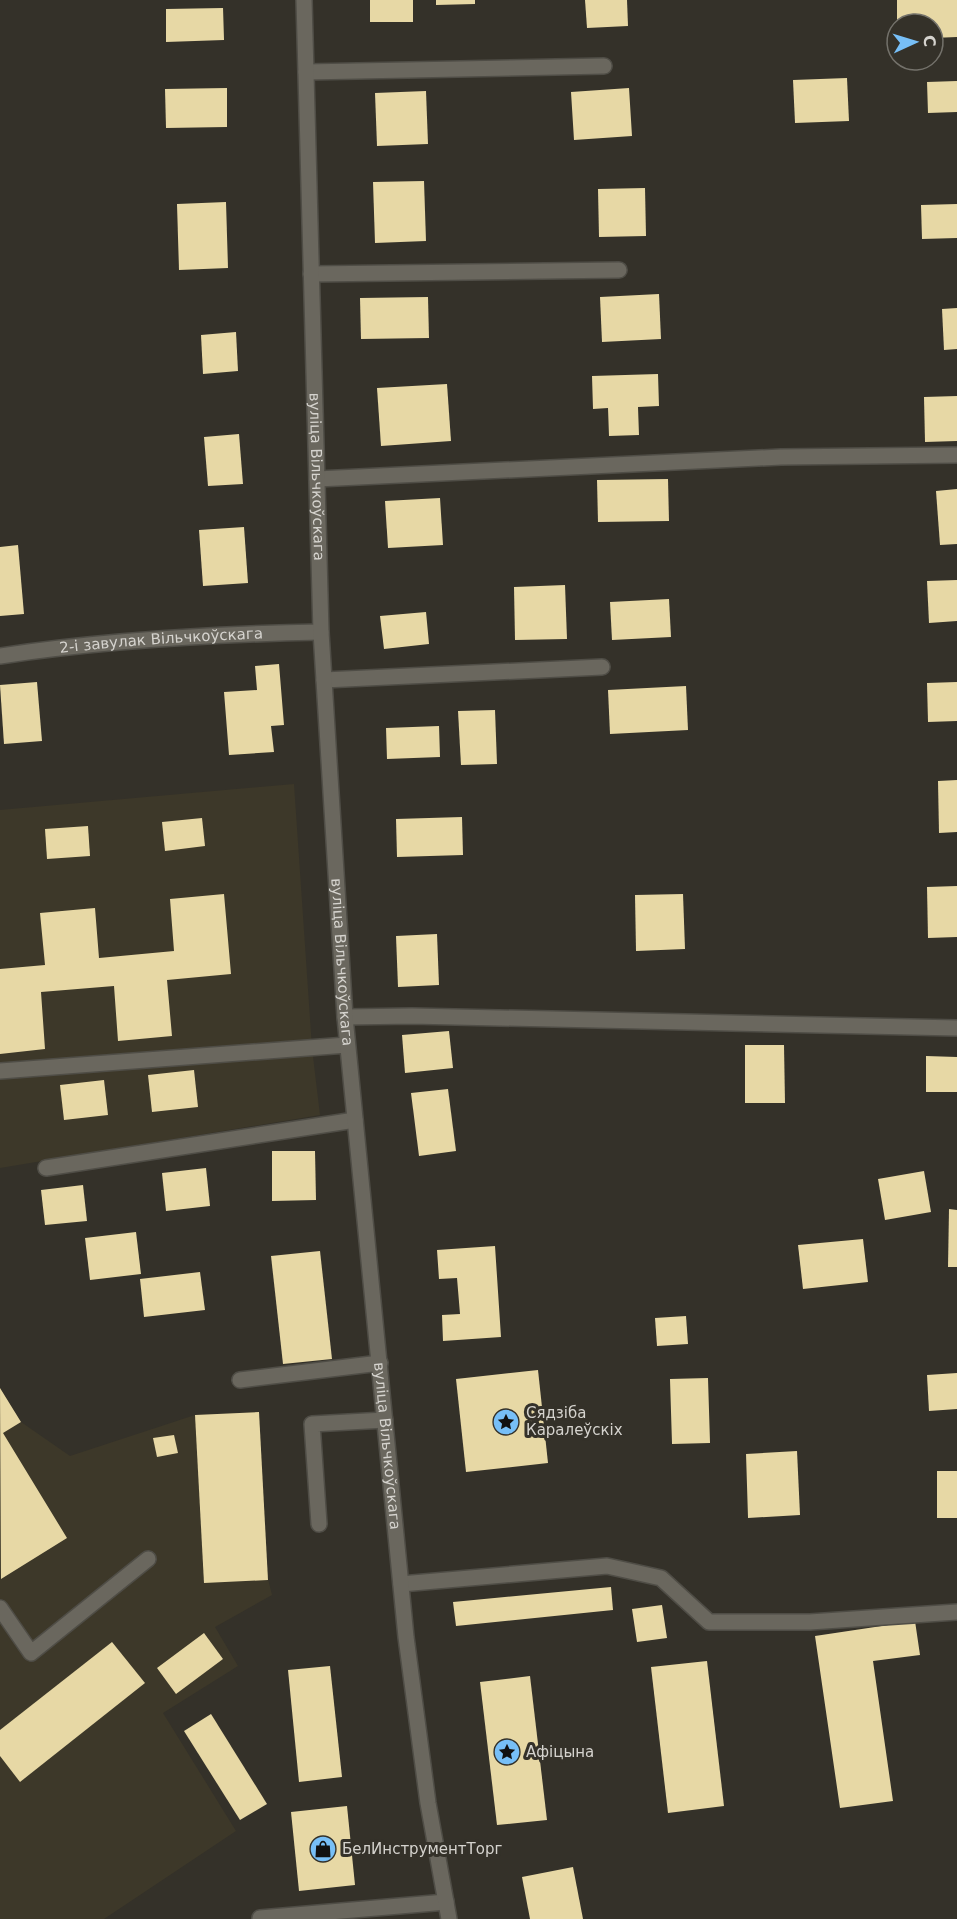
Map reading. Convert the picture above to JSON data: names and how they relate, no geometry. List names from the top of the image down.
{
  "streets": {
    "main road": ["вуліца Вільчкоўскага", "2-і завулак Вільчкоўскага"]
  },
  "crossings": [
    ["вуліца Вільчкоўскага", "2-і завулак Вільчкоўскага"]
  ],
  "places": {
    "place": ["Сядзіба Каралеўскіх", "Афіцына"],
    "shop": ["БелИнструментТорг"]
  },
  "north": "right"
}
